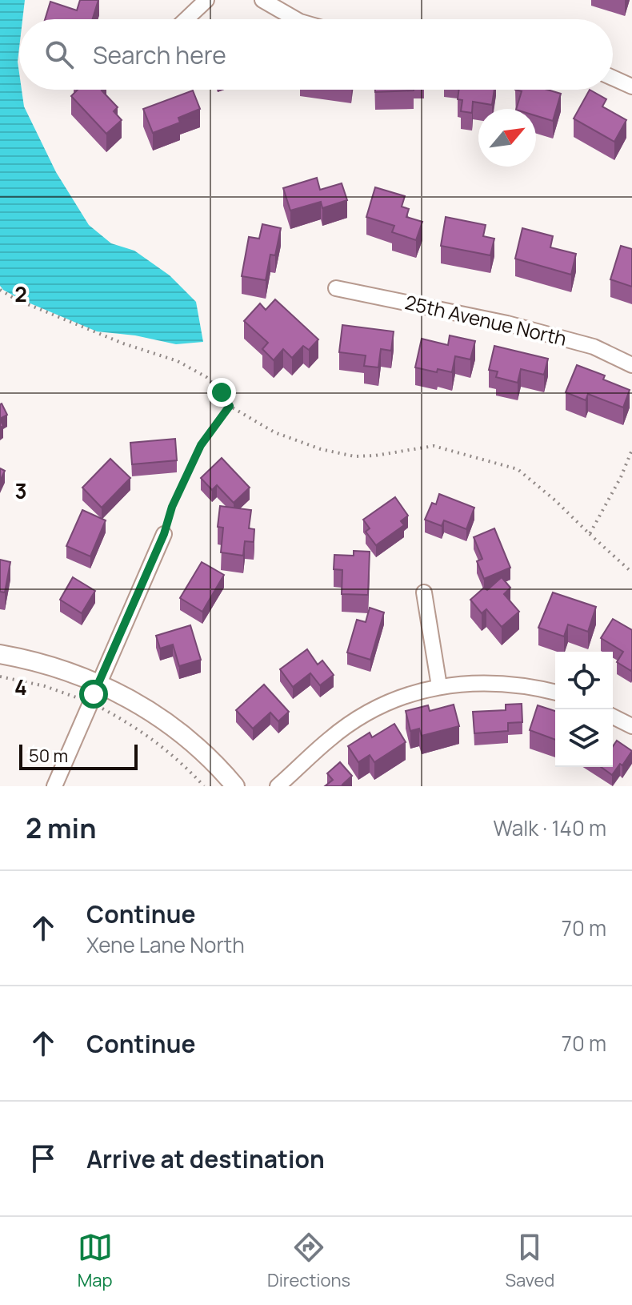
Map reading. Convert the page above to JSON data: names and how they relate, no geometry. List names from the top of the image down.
{
  "streets": {
    "street": ["25th Avenue North"]
  },
  "scale_bar": "50 m",
  "north": "top right",
  "page": {
    "search": "Search here",
    "scale": "50 m",
    "heading": ["2 min", "Walk · 140 m"],
    "list": [
      ["Continue", "Xene Lane North", "70 m"],
      ["Continue", "70 m"],
      "Arrive at destination"
    ],
    "nav": ["Map", "Directions", "Saved"]
  },
  "grid": {
    "rows": ["2", "3", "4"]
  }
}
